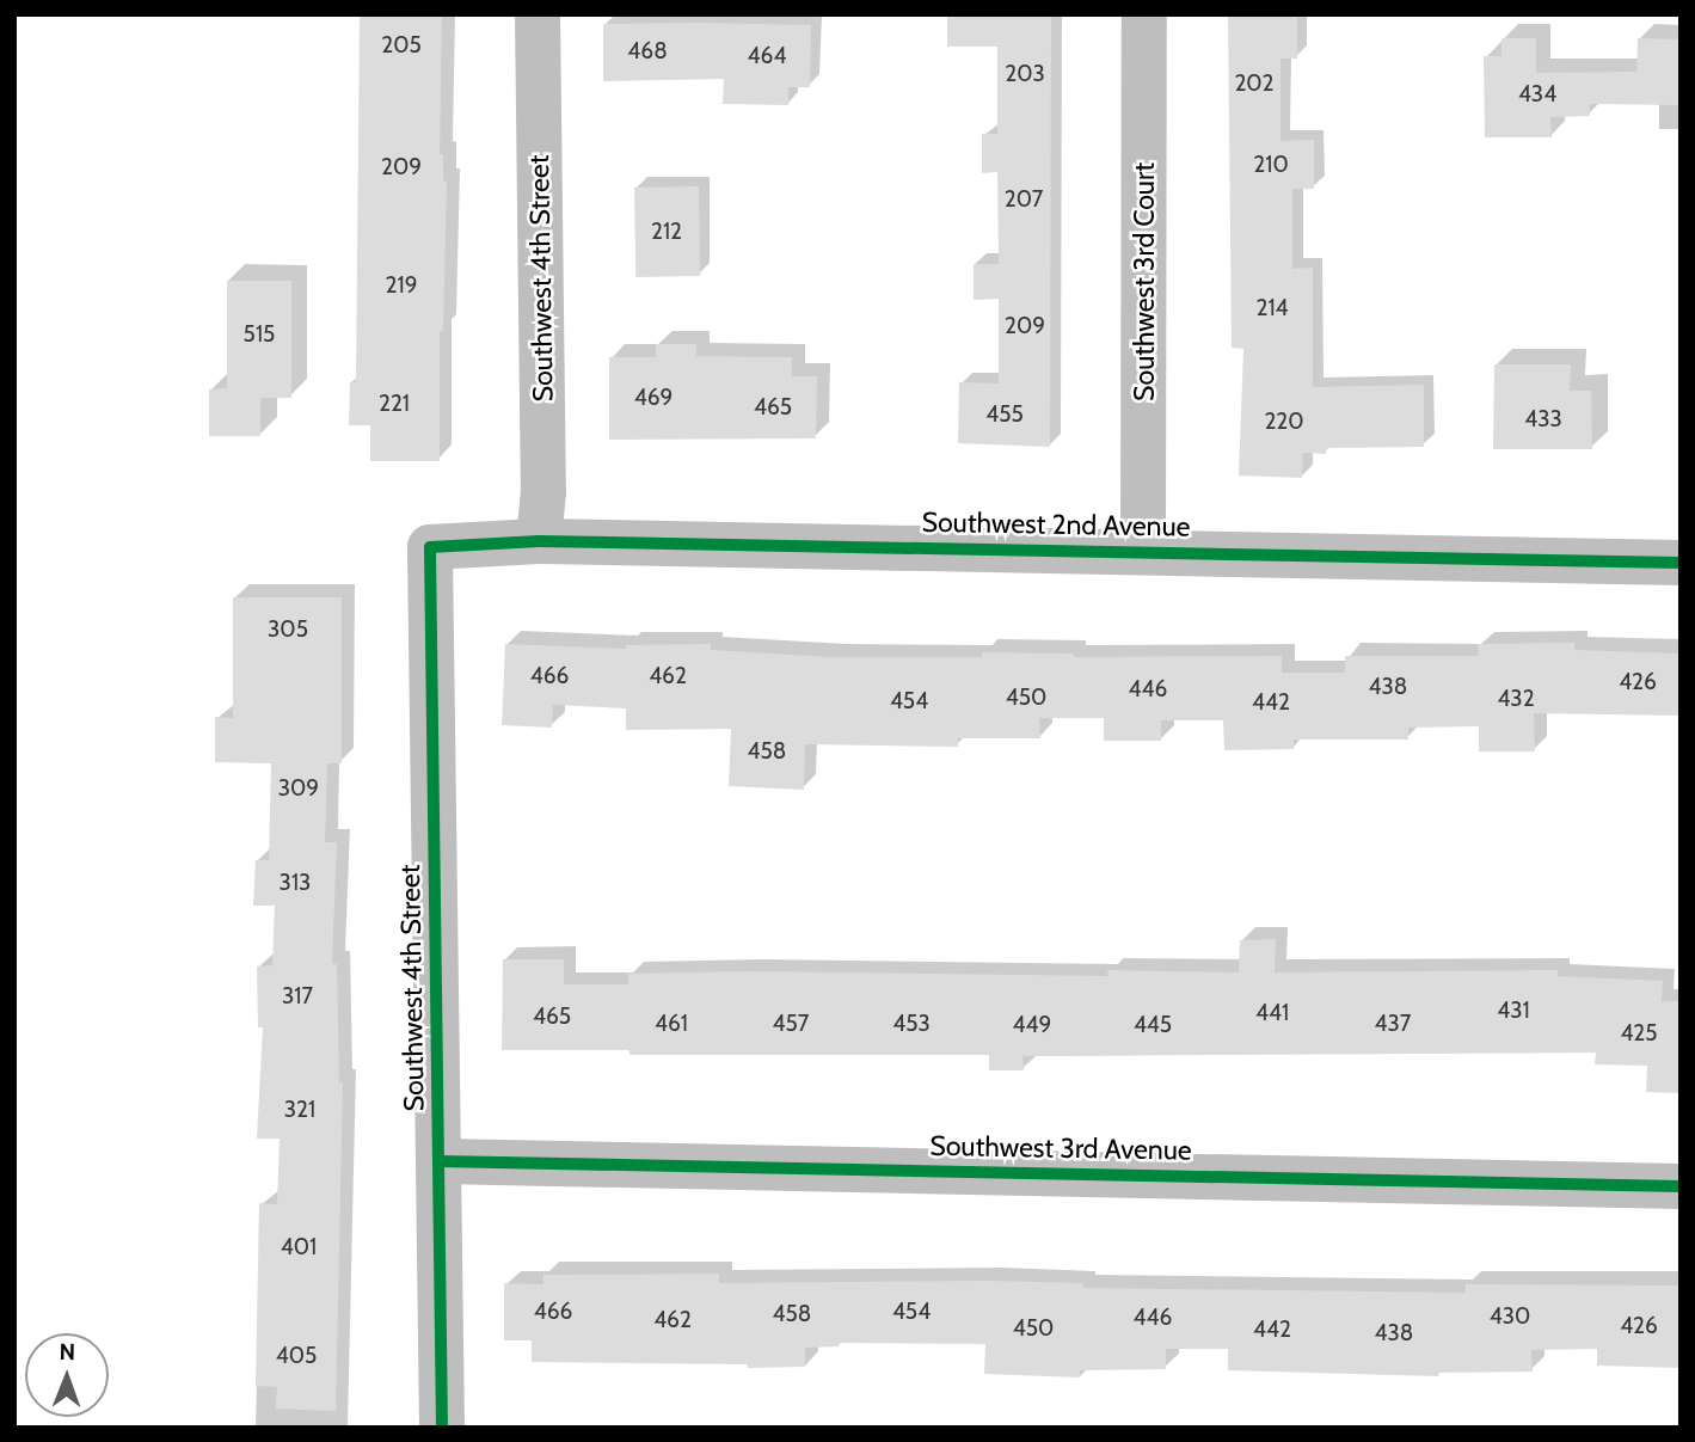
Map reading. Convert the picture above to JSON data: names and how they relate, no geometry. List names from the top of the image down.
{
  "streets": {
    "street": [
      "Southwest 4th Street",
      "Southwest 3rd Court",
      "Southwest 2nd Avenue",
      "Southwest 3rd Avenue"
    ]
  },
  "crossings": [
    ["Southwest 4th Street", "Southwest 2nd Avenue"],
    ["Southwest 4th Street", "Southwest 3rd Avenue"],
    ["Southwest 3rd Court", "Southwest 2nd Avenue"]
  ],
  "house_numbers": [
    "205",
    "468",
    "464",
    "203",
    "202",
    "434",
    "210",
    "209",
    "207",
    "212",
    "219",
    "214",
    "209",
    "515",
    "469",
    "221",
    "465",
    "455",
    "433",
    "220",
    "305",
    "466",
    "462",
    "426",
    "438",
    "446",
    "450",
    "432",
    "454",
    "442",
    "458",
    "309",
    "313",
    "317",
    "431",
    "441",
    "465",
    "461",
    "457",
    "453",
    "437",
    "449",
    "445",
    "425",
    "321",
    "401",
    "466",
    "454",
    "458",
    "430",
    "446",
    "462",
    "426",
    "450",
    "442",
    "438",
    "405"
  ],
  "north": "top"
}
